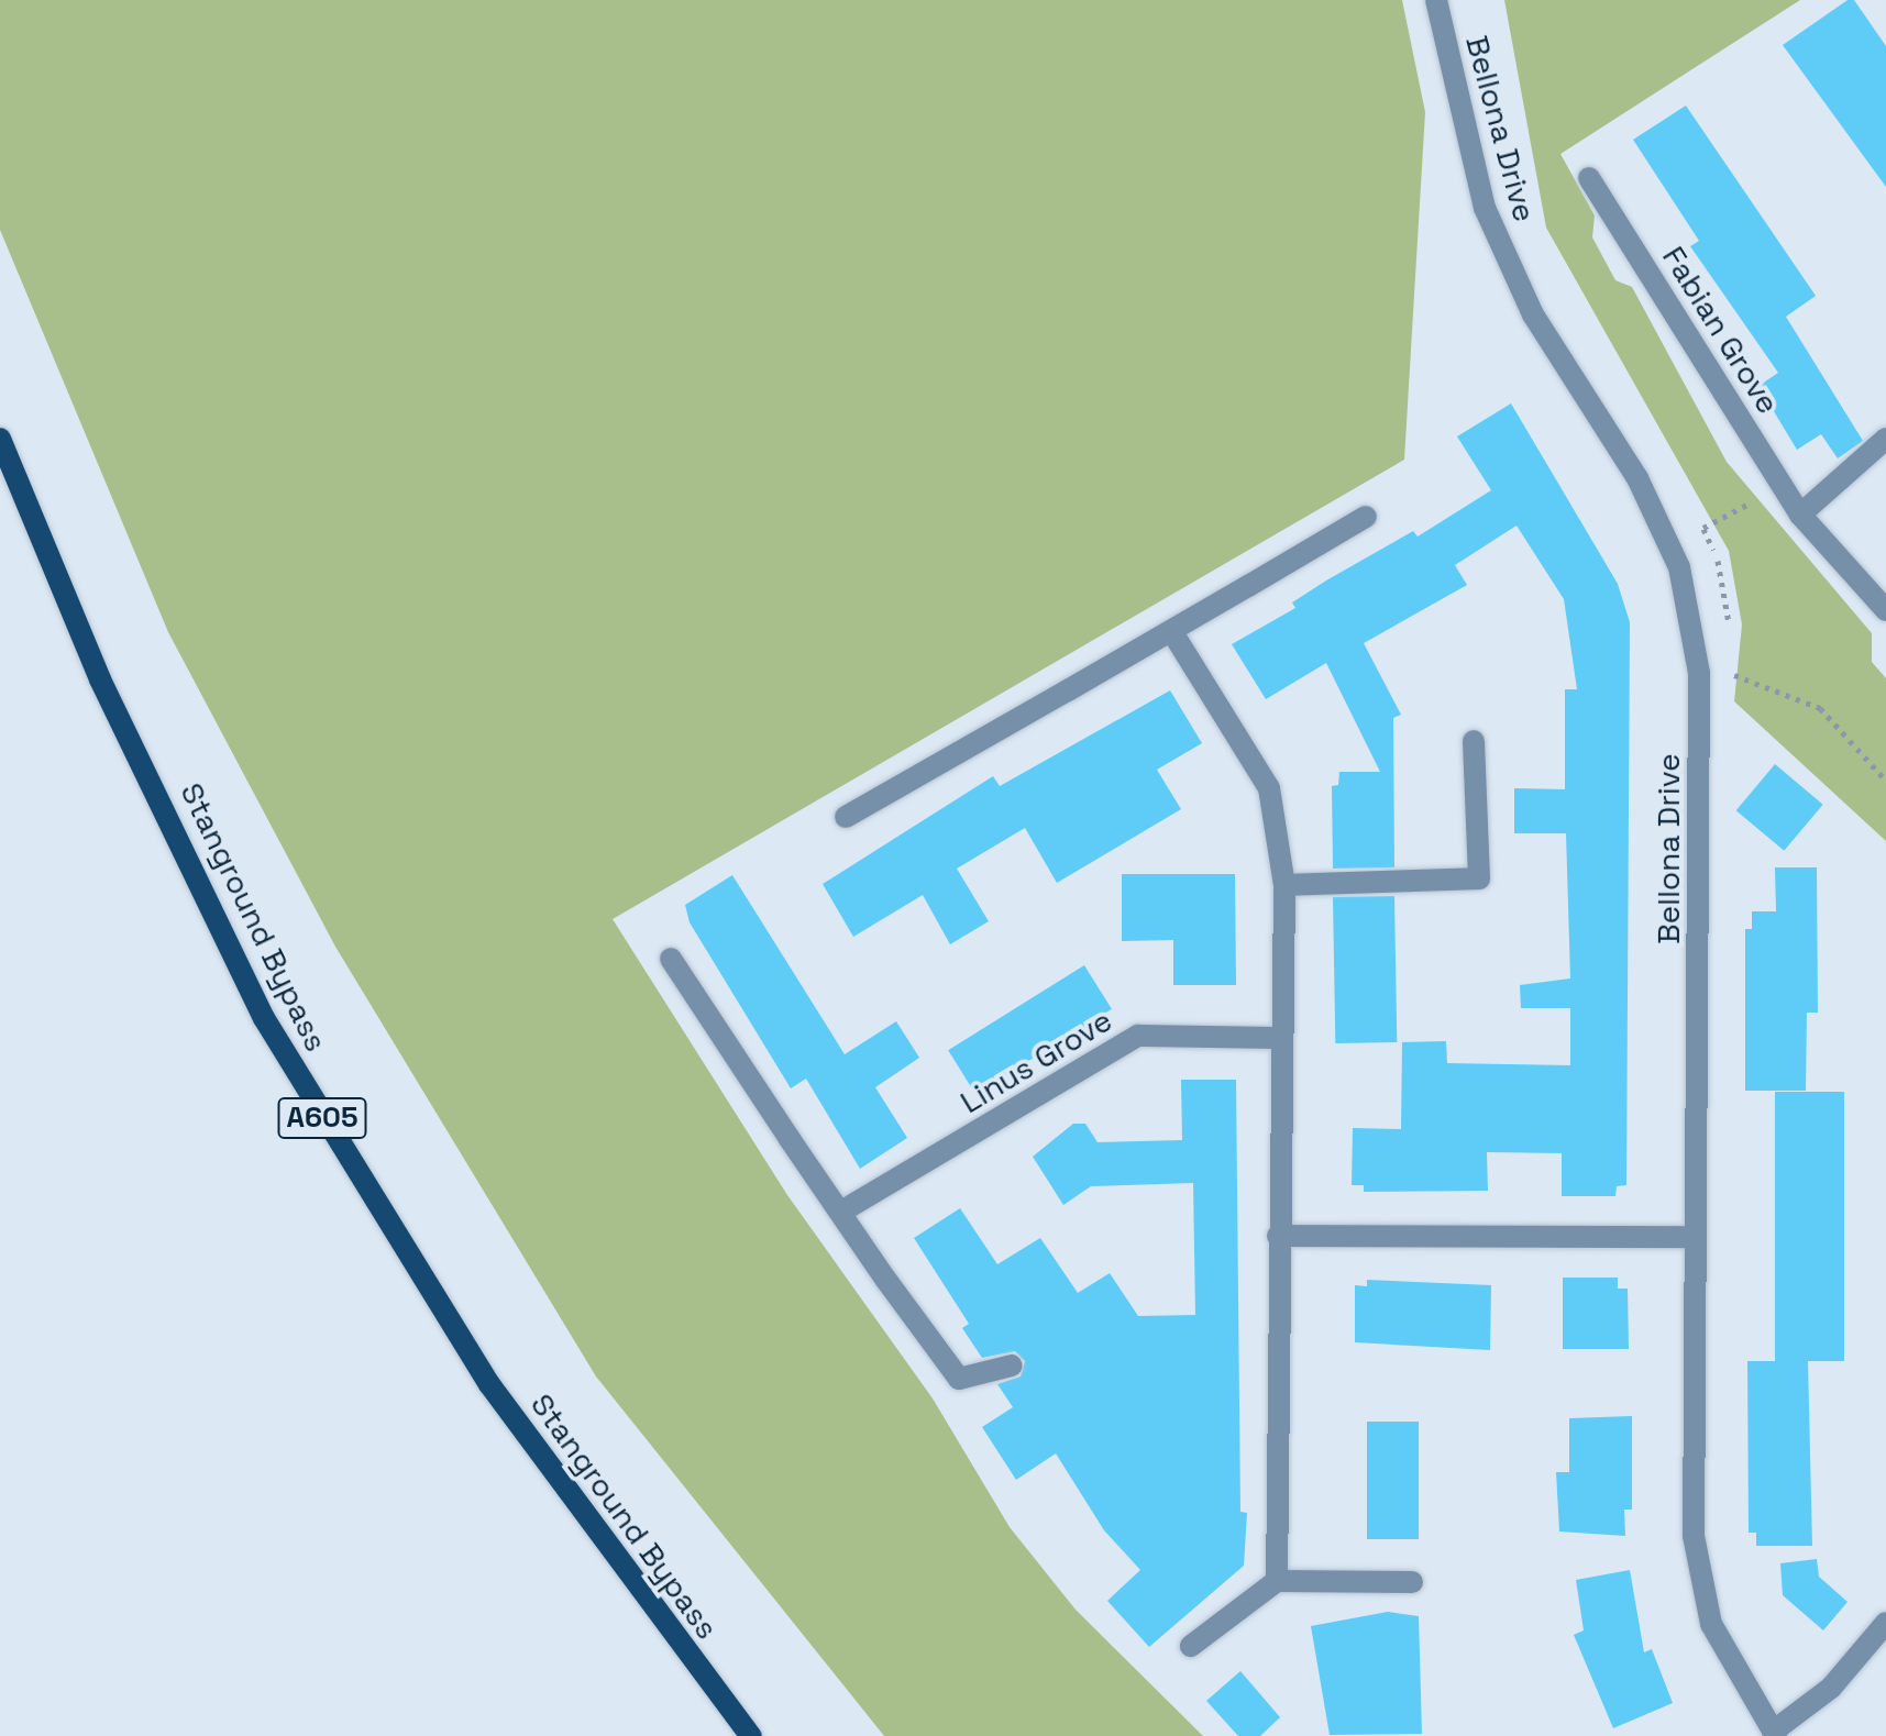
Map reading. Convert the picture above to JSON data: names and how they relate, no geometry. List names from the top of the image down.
{
  "streets": {
    "main road": ["Stanground Bypass", "A605"],
    "street": ["Bellona Drive", "Fabian Grove", "Linus Grove"]
  }
}
